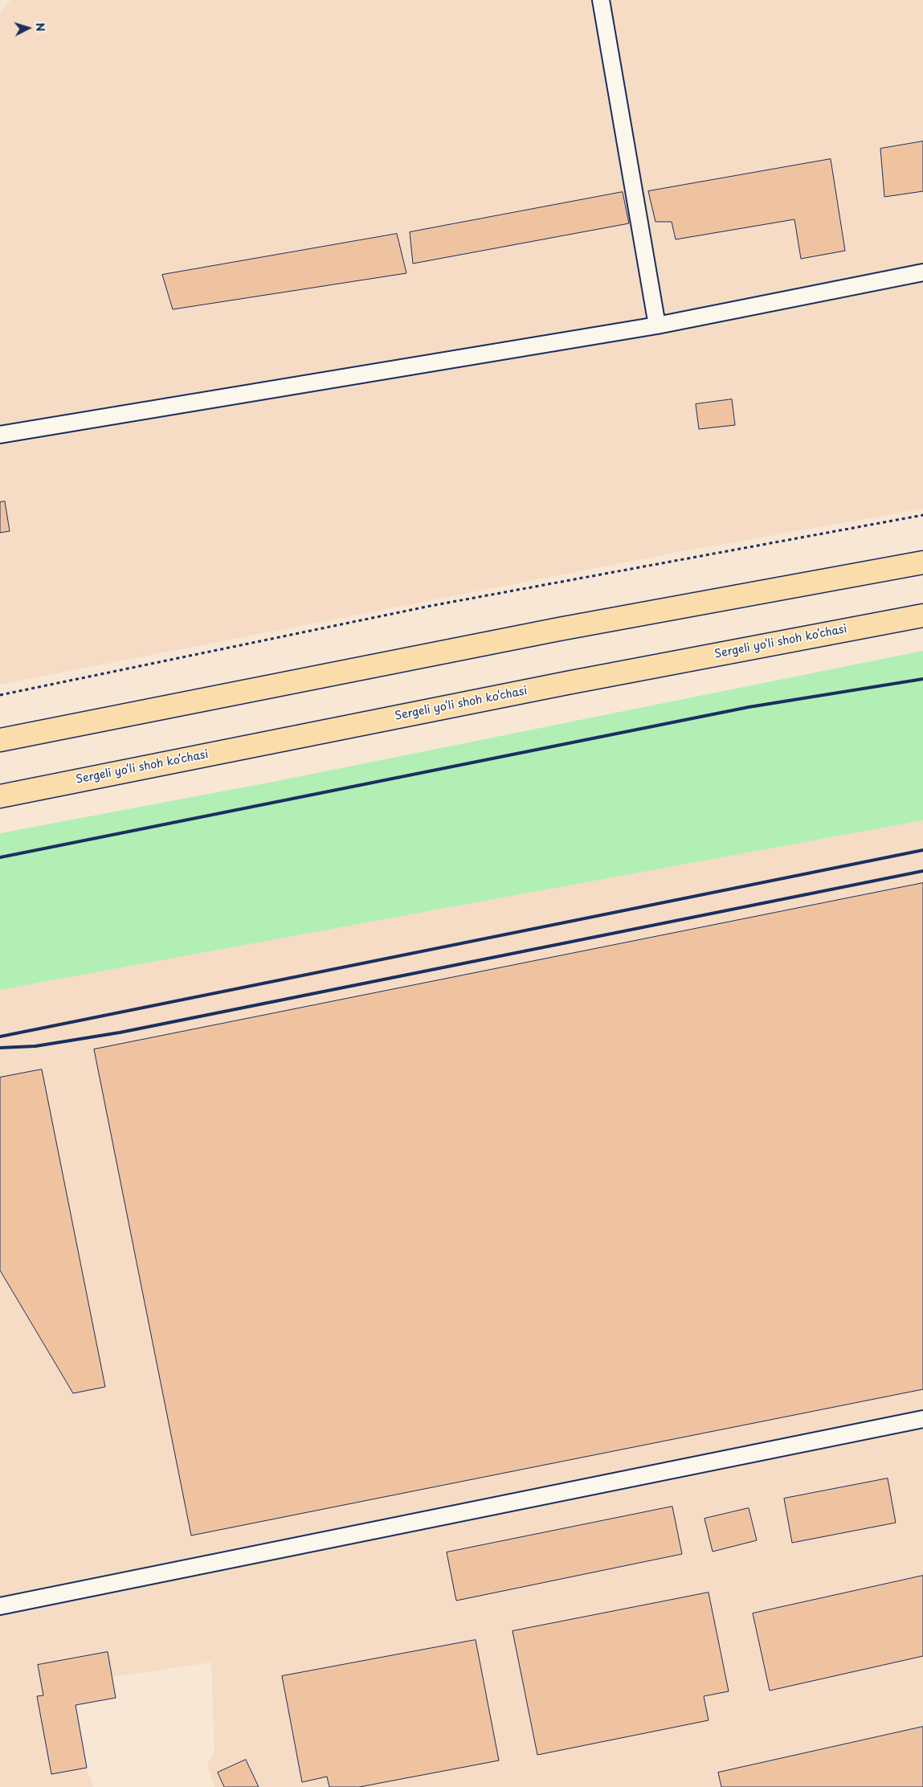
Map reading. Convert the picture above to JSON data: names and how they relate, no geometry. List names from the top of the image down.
{
  "streets": {
    "main road": ["Sergeli yo‘li shoh ko‘chasi"]
  },
  "north": "right"
}
